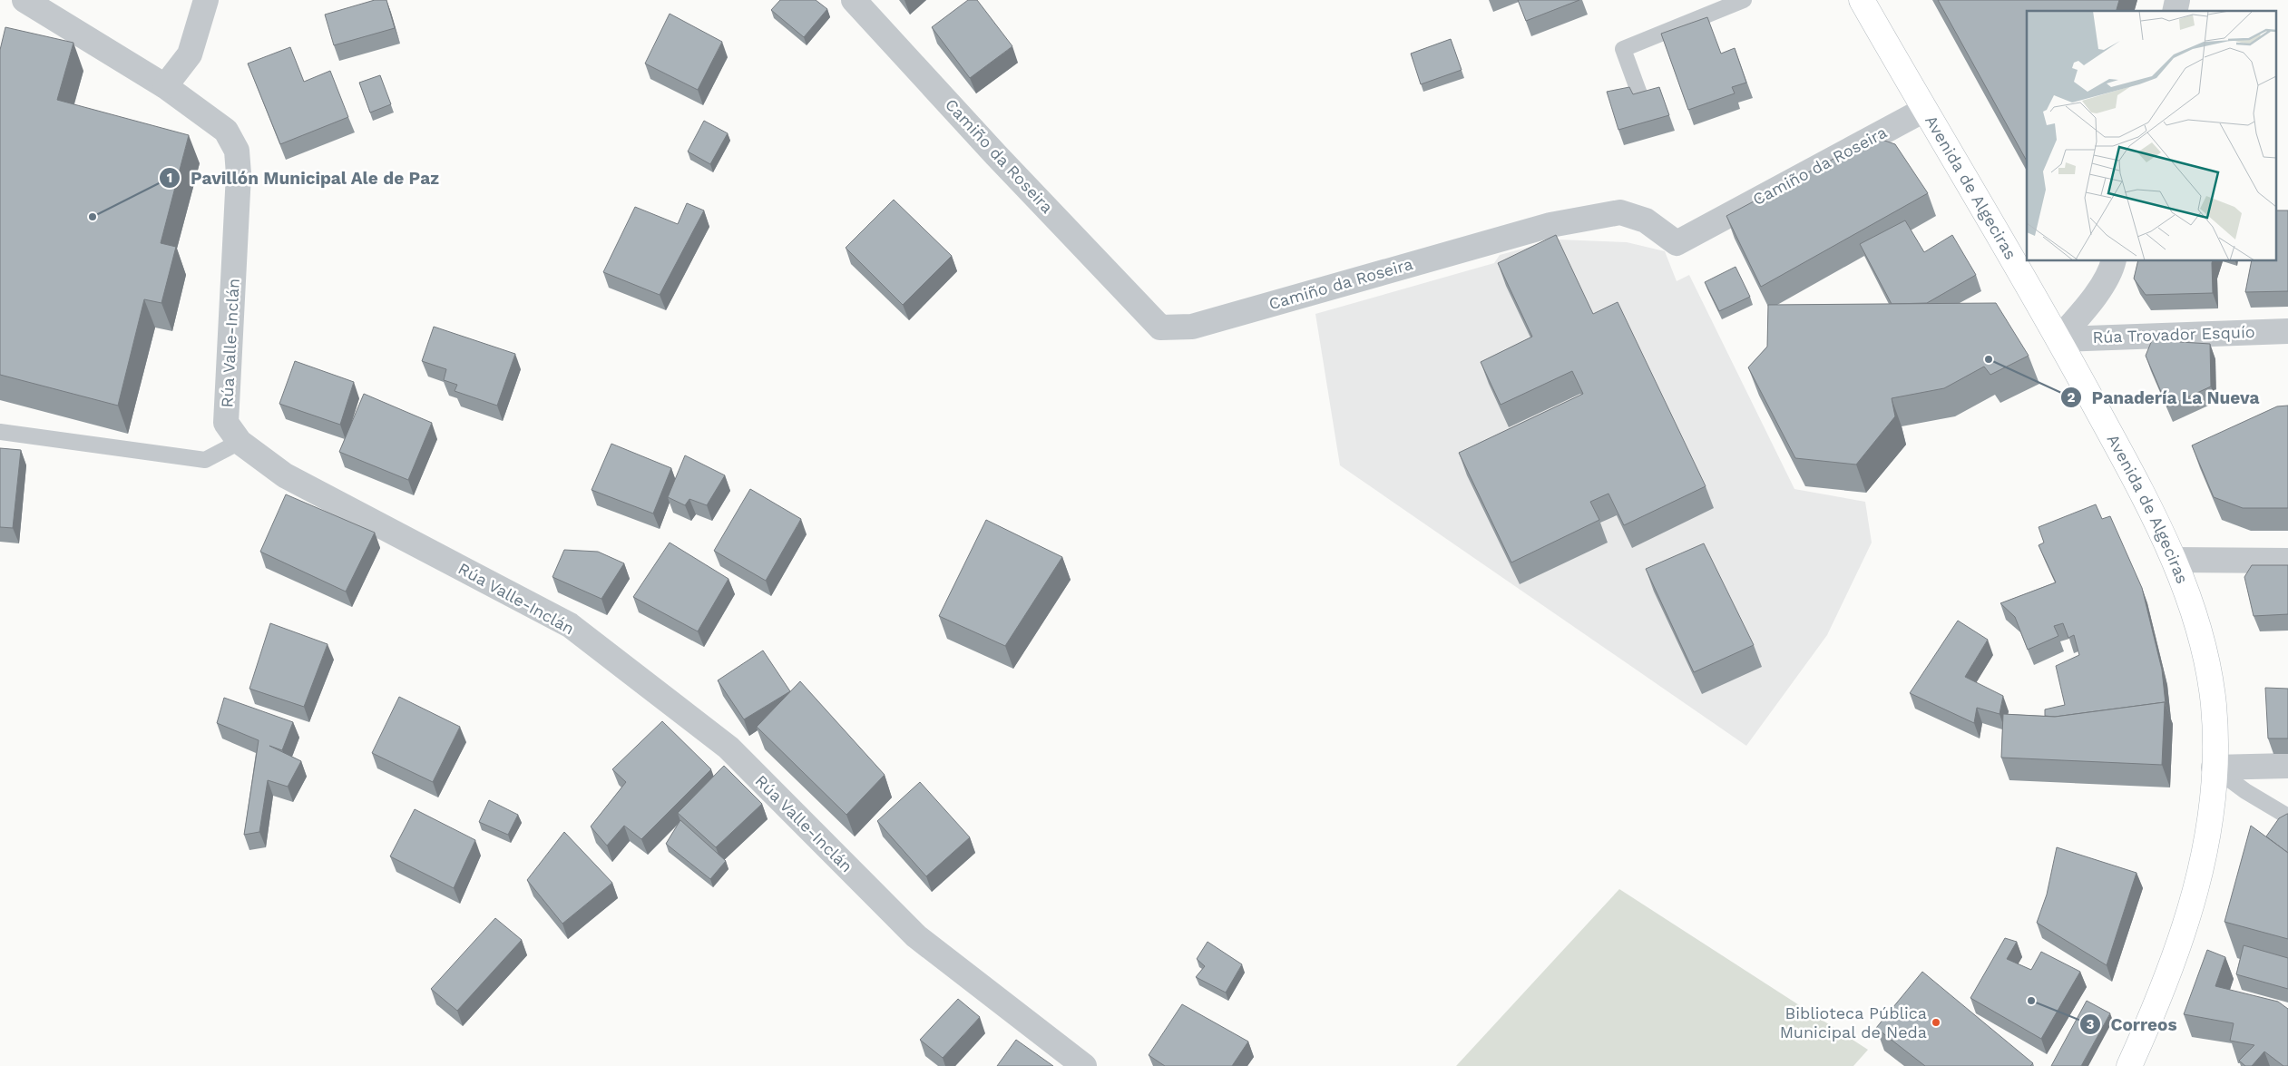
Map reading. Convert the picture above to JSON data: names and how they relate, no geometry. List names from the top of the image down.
{
  "streets": {
    "main road": ["Avenida de Algeciras"],
    "street": ["Camiño da Roseira", "Rúa Trovador Esquío", "Rúa Valle-Inclán"]
  },
  "crossings": [
    ["Camiño da Roseira", "Avenida de Algeciras"],
    ["Avenida de Algeciras", "Rúa Trovador Esquío"]
  ],
  "places": [
    "Pavillón Municipal Ale de Paz",
    "Panadería La Nueva",
    "Correos",
    "Biblioteca Pública Municipal de Neda"
  ]
}
